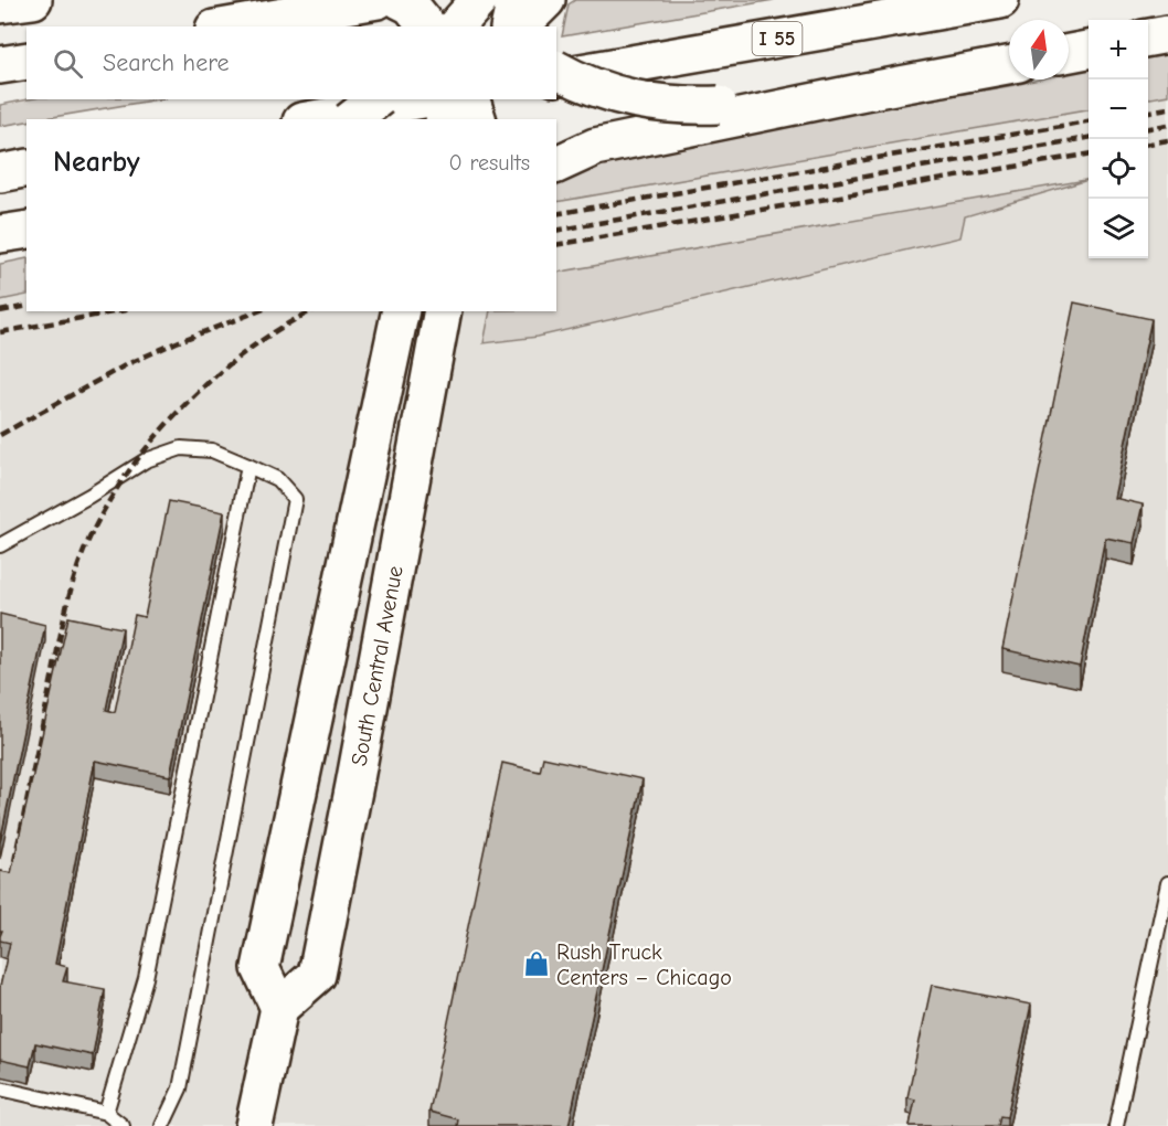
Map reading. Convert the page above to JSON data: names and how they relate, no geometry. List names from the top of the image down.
{
  "streets": {
    "main road": ["I 55", "South Central Avenue"]
  },
  "places": {
    "shop": ["Rush Truck Centers – Chicago"]
  },
  "north": "top",
  "page": {
    "map_buttons": ["+", "−"],
    "search": "Search here",
    "heading": ["Nearby", "0 results"]
  }
}
